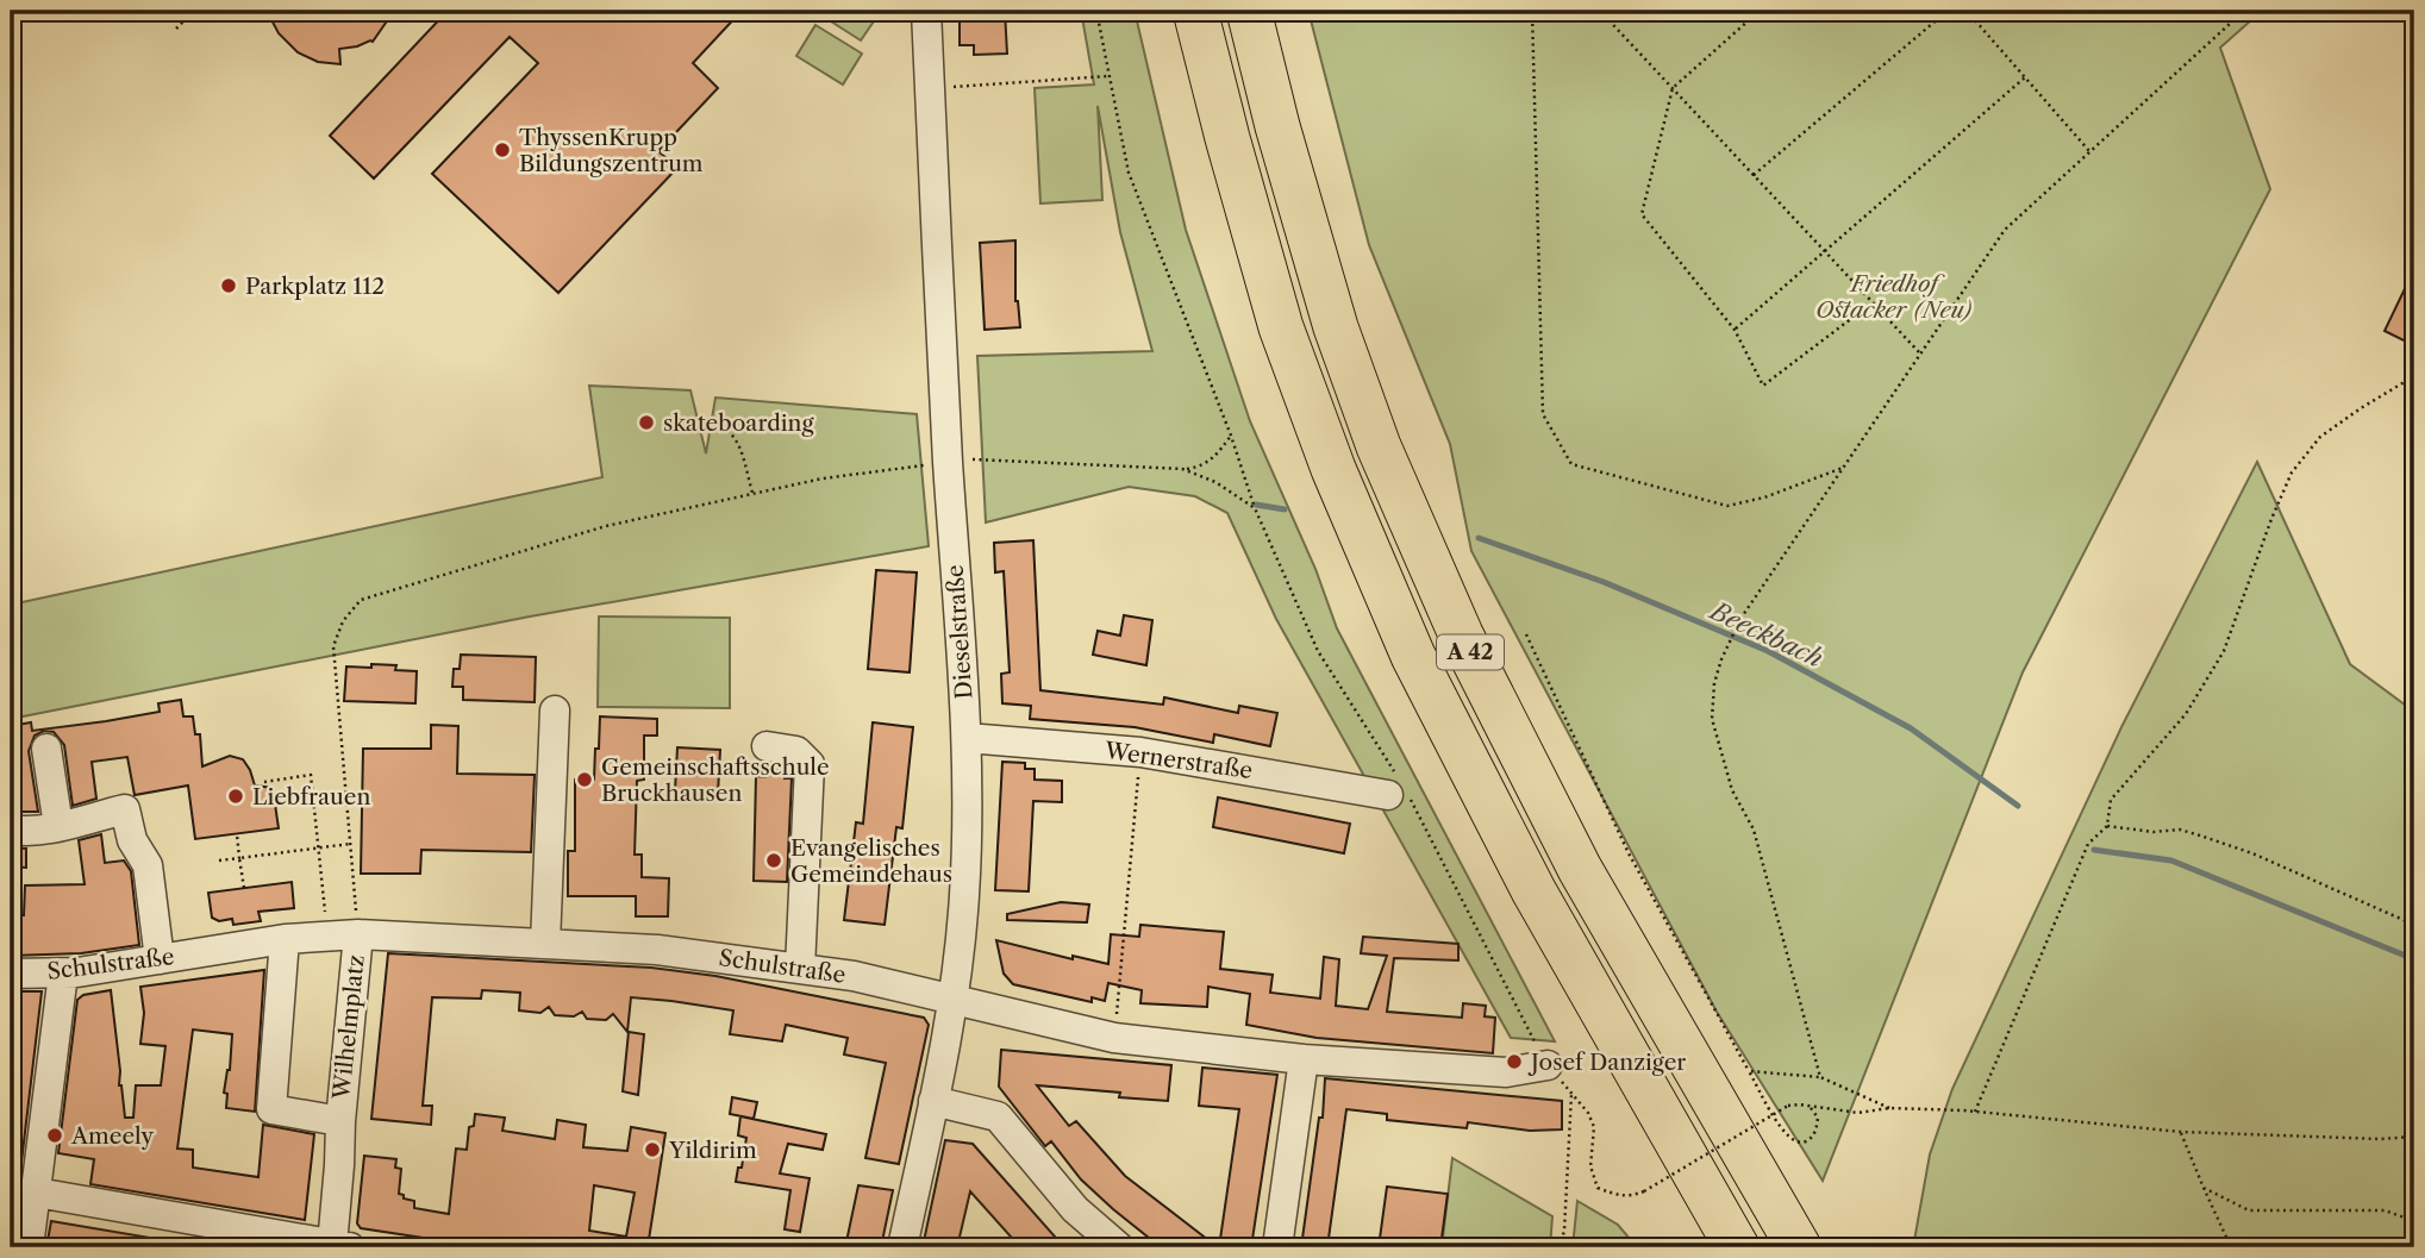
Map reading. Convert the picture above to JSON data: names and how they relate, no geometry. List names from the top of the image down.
{
  "streets": {
    "highway": ["A 42"],
    "street": [
      "Dieselstraße",
      "Wernerstraße",
      "Schulstraße",
      "Wilhelmplatz"
    ]
  },
  "crossings": [
    ["Dieselstraße", "Wernerstraße"],
    ["Dieselstraße", "Schulstraße"],
    ["Schulstraße", "Wilhelmplatz"]
  ],
  "water": ["Beeckbach"],
  "parks": ["Friedhof Ostacker (Neu)"],
  "places": [
    "ThyssenKrupp Bildungszentrum",
    "Parkplatz 112",
    "skateboarding",
    "Gemeinschaftsschule Bruckhausen",
    "Liebfrauen",
    "Evangelisches Gemeindehaus",
    "Josef Danziger",
    "Ameely",
    "Yildirim"
  ]
}
